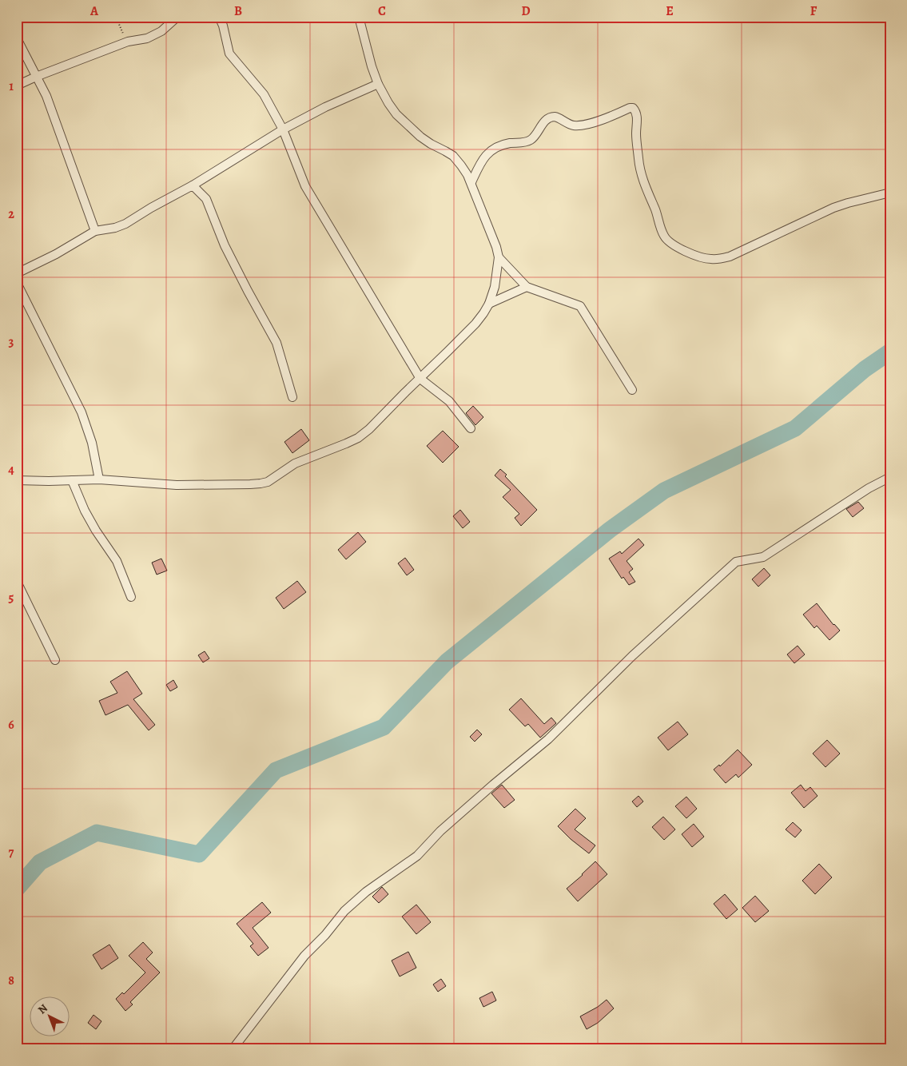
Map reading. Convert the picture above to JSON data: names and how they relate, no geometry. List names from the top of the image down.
{
  "north": "top left",
  "grid": {
    "columns": [
      "A",
      "B",
      "C",
      "D",
      "E",
      "F"
    ],
    "rows": [
      "1",
      "2",
      "3",
      "4",
      "5",
      "6",
      "7",
      "8"
    ]
  }
}
